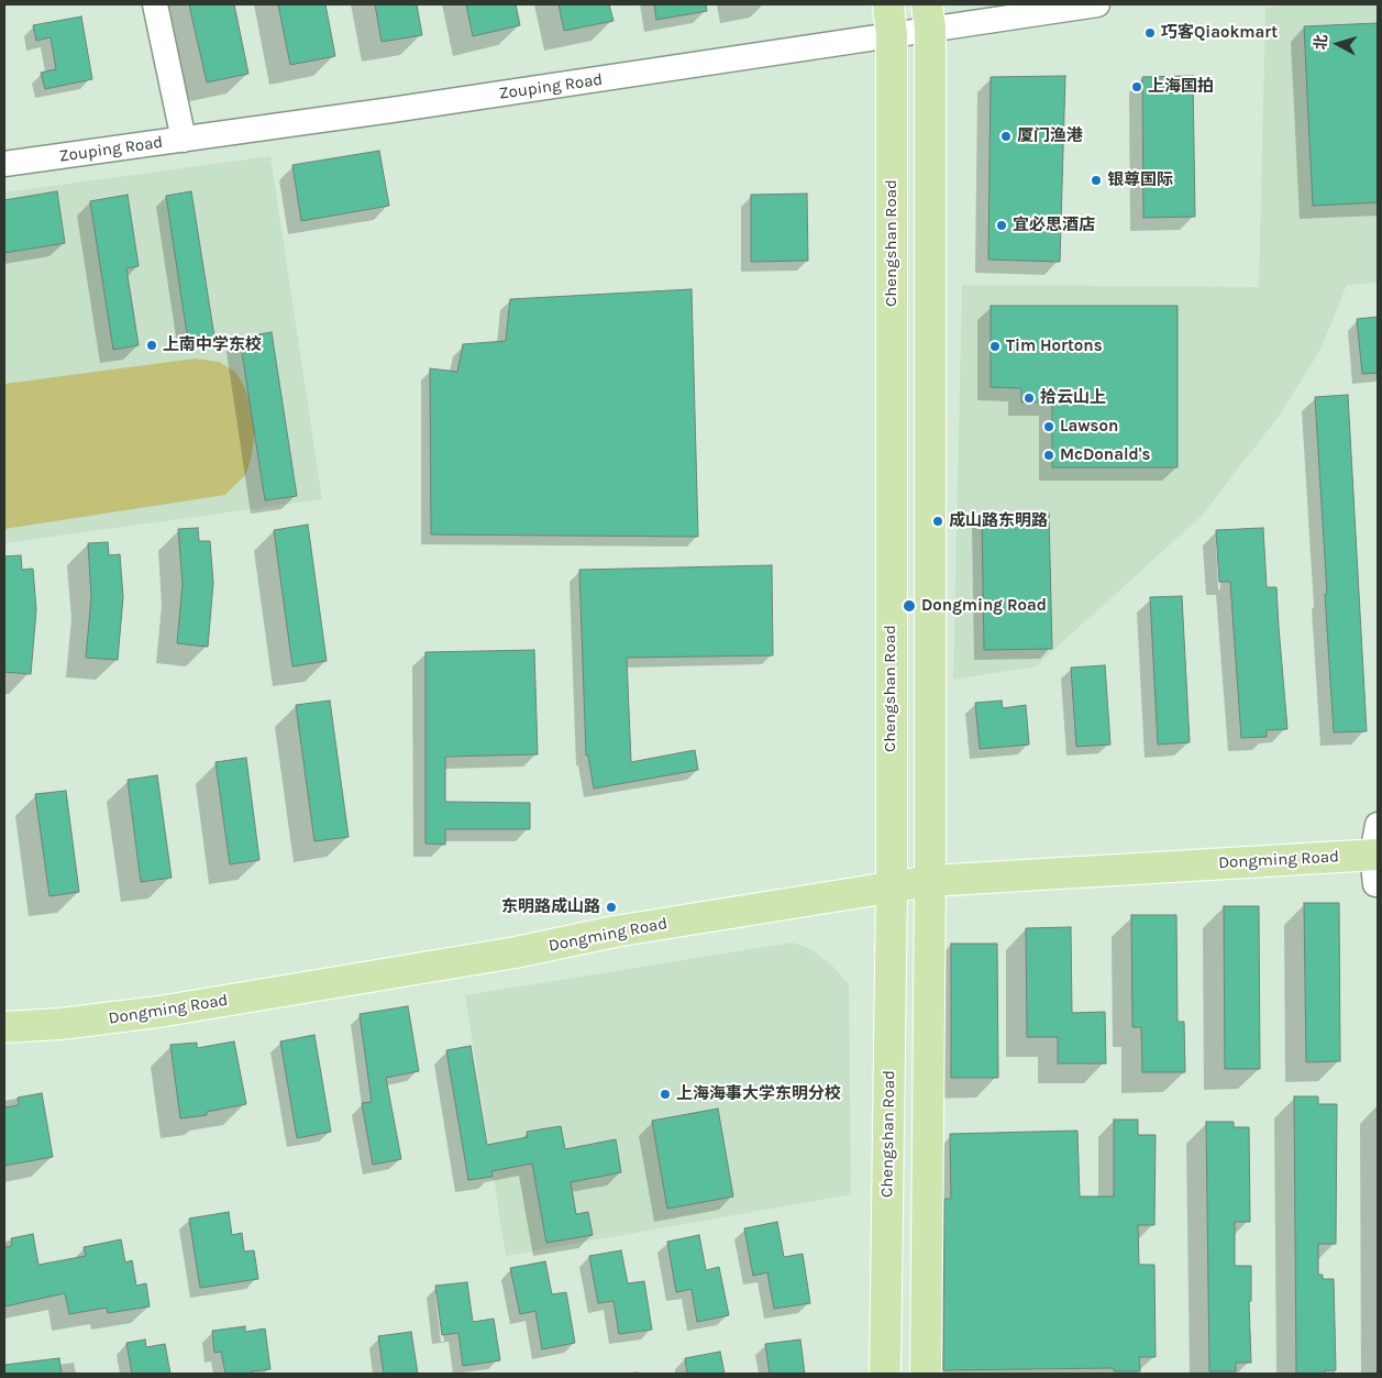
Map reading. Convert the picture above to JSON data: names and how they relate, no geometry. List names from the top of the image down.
{
  "streets": {
    "main road": ["Chengshan Road", "Dongming Road"],
    "street": ["Zouping Road"]
  },
  "crossings": [
    ["Zouping Road", "Chengshan Road"],
    ["Chengshan Road", "Dongming Road"]
  ],
  "places": [
    "巧客Qiaokmart",
    "上海国拍",
    "厦门渔港",
    "银尊国际",
    "宜必思酒店",
    "上南中学东校",
    "Tim Hortons",
    "拾云山上",
    "Lawson",
    "McDonald's",
    "成山路东明路",
    "Dongming Road",
    "东明路成山路",
    "上海海事大学东明分校"
  ],
  "north": "left"
}
